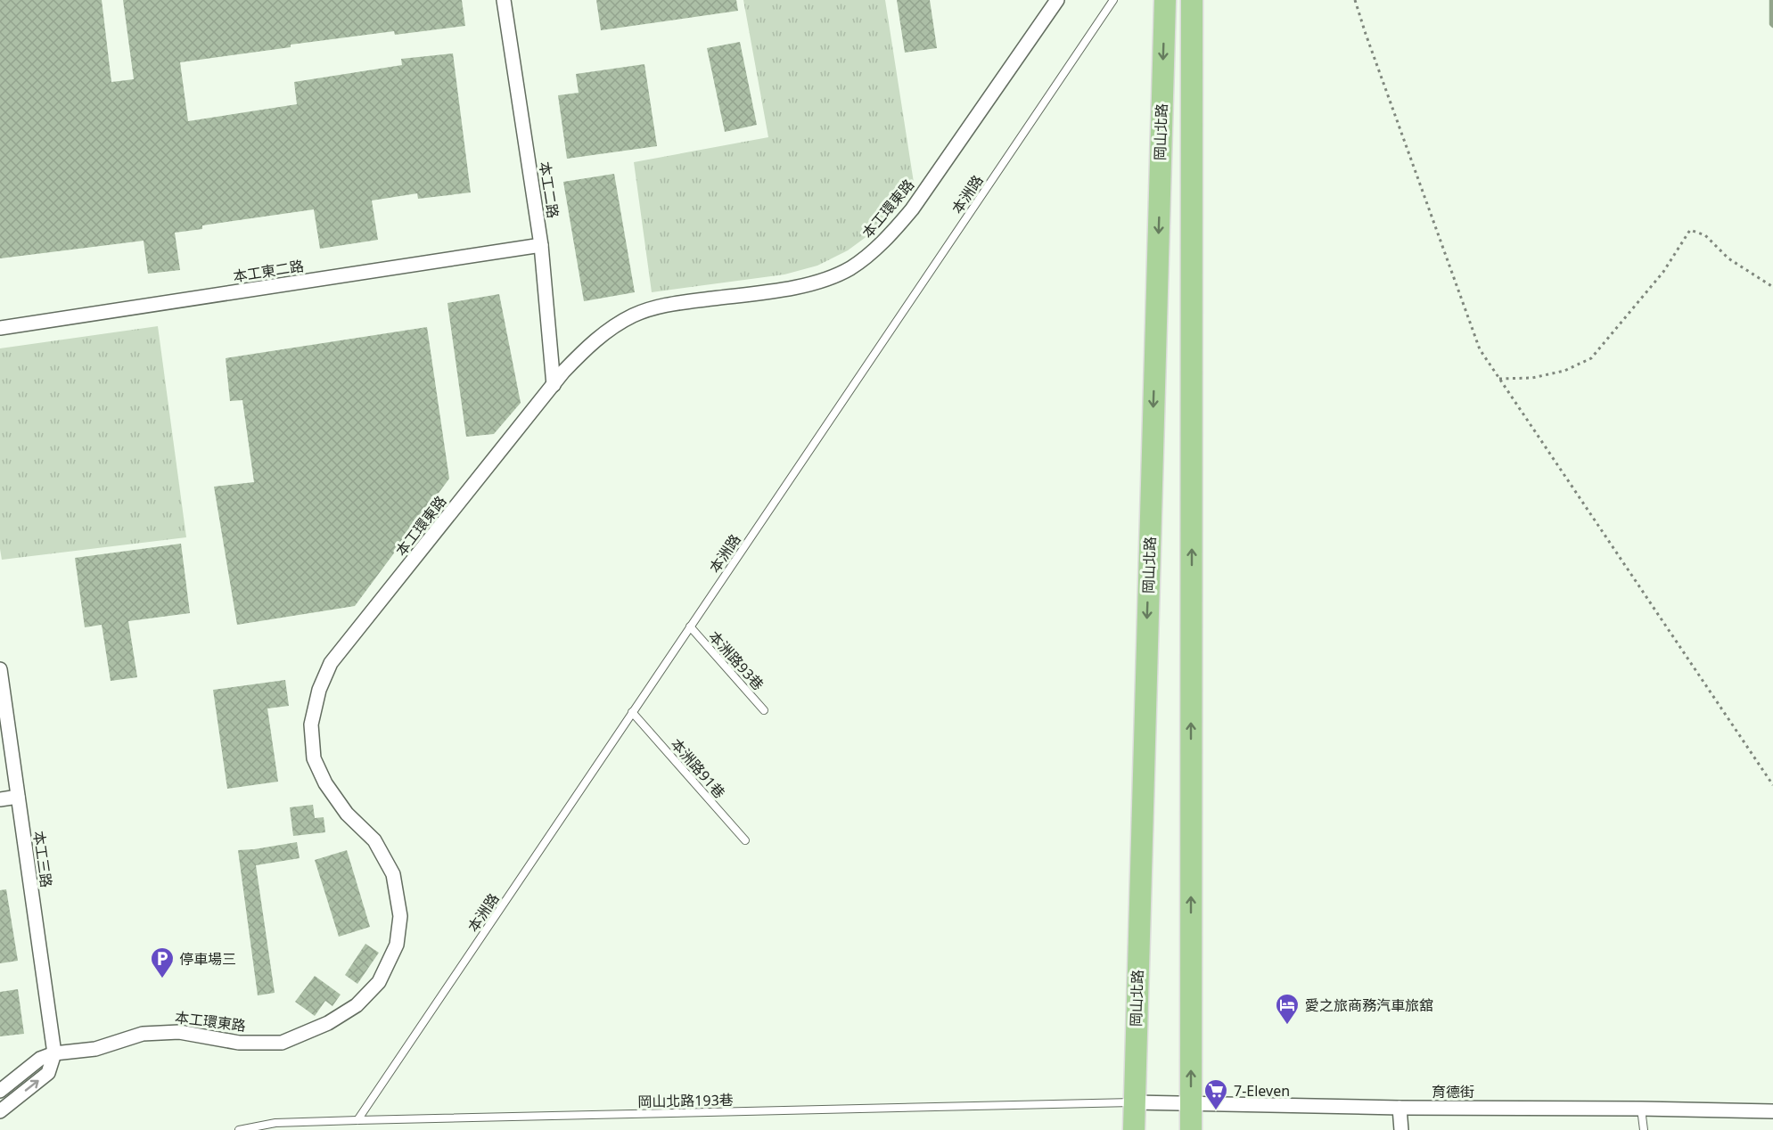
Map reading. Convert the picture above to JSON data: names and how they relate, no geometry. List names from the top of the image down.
{
  "streets": {
    "main road": ["岡山北路"],
    "street": [
      "本工二路",
      "本工環東路",
      "本工東二路",
      "本工三路",
      "育德街"
    ],
    "lane": [
      "本洲路",
      "本洲路93巷",
      "本洲路91巷",
      "岡山北路193巷"
    ]
  },
  "crossings": [
    ["岡山北路", "育德街"],
    ["岡山北路", "岡山北路193巷"],
    ["本工二路", "本工環東路"],
    ["本工二路", "本工東二路"],
    ["本洲路", "本洲路93巷"],
    ["本洲路", "本洲路91巷"],
    ["本洲路", "岡山北路193巷"],
    ["本工環東路", "本工三路"],
    ["育德街", "岡山北路193巷"]
  ],
  "places": {
    "parking": ["停車場三"],
    "hotel": ["愛之旅商務汽車旅舘"],
    "supermarket": ["7-Eleven"]
  }
}
